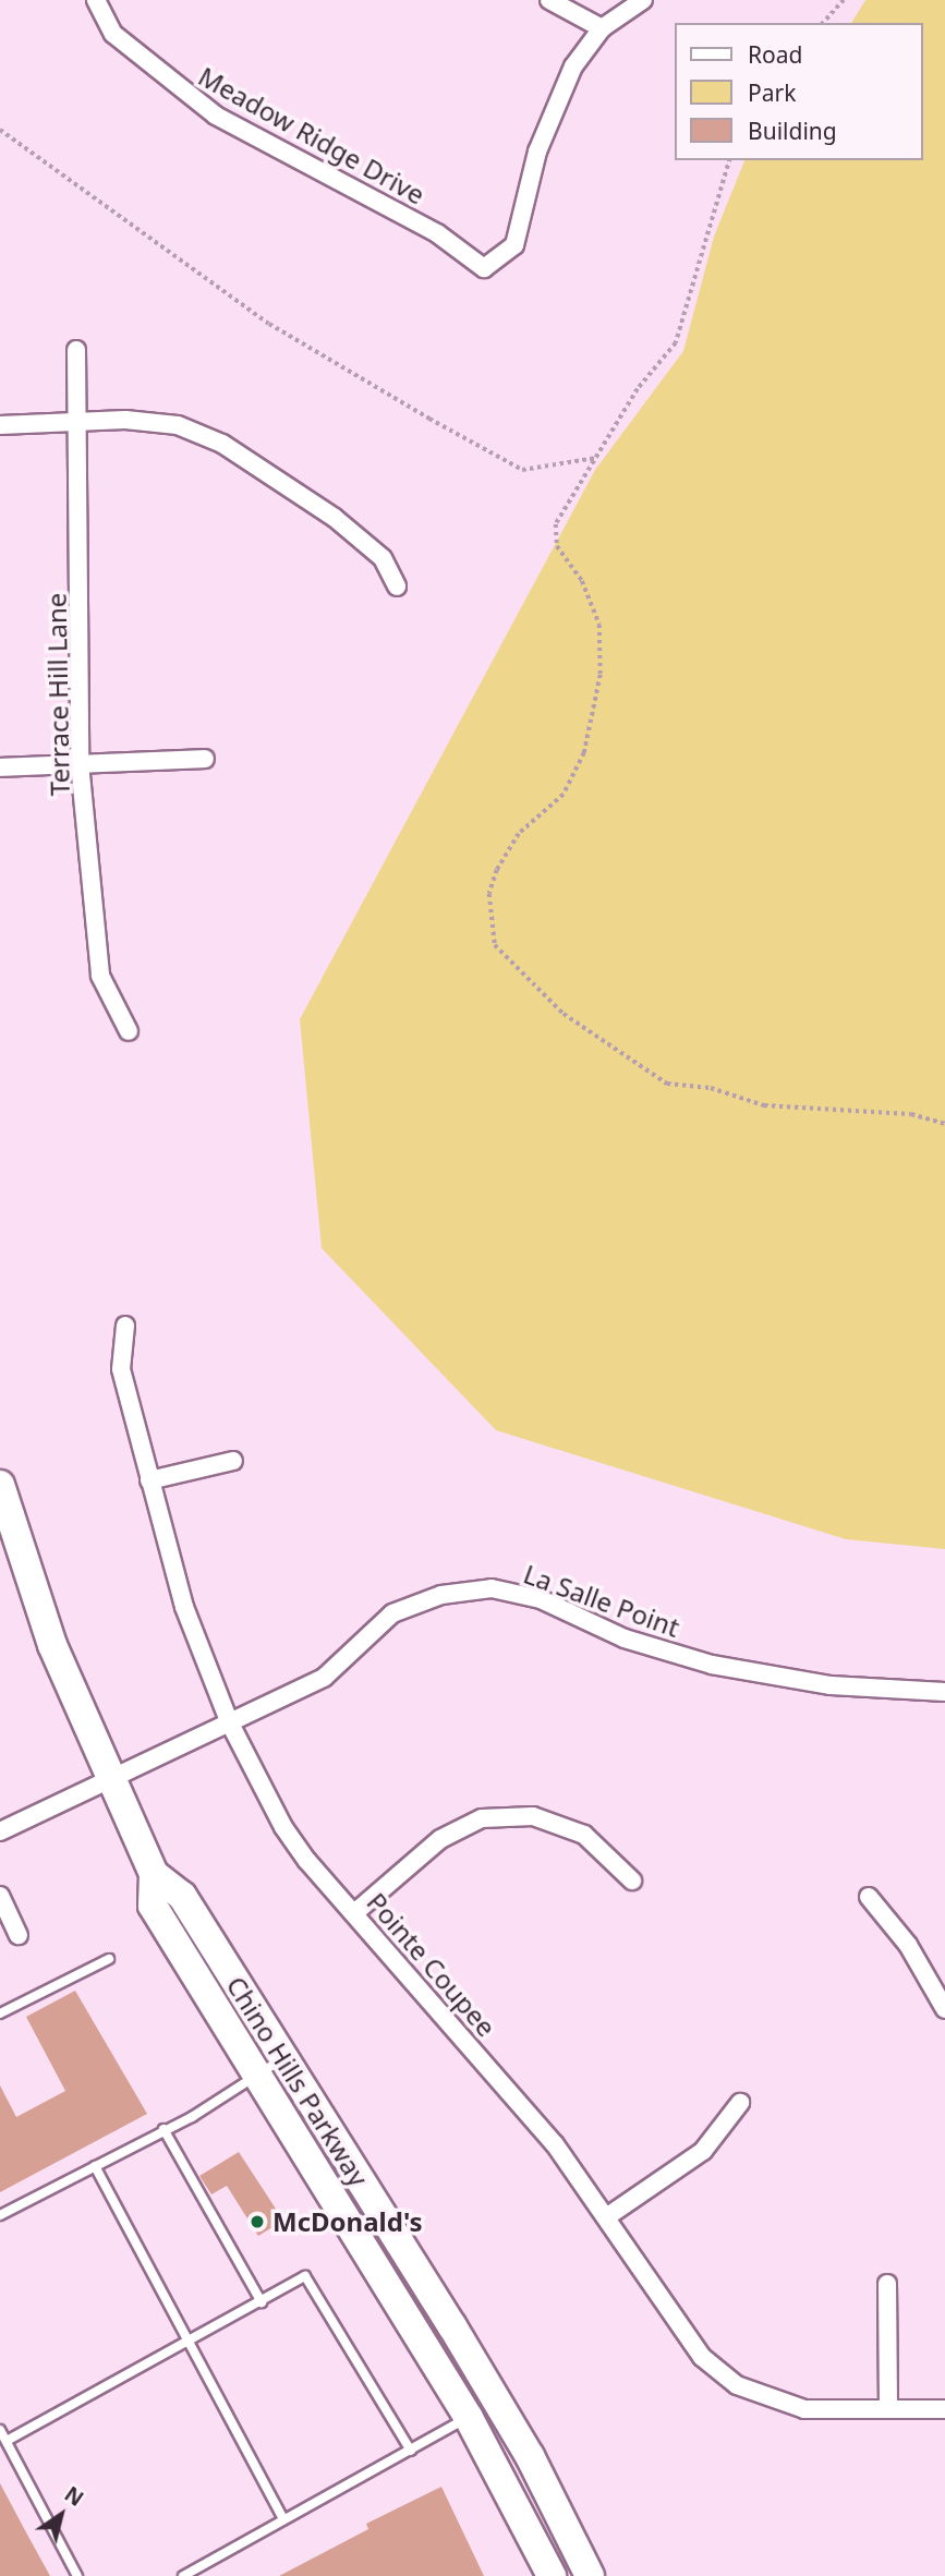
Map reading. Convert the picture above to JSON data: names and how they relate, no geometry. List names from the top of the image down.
{
  "streets": {
    "main road": ["Chino Hills Parkway"],
    "street": [
      "Meadow Ridge Drive",
      "Terrace Hill Lane",
      "La Salle Point",
      "Pointe Coupee"
    ]
  },
  "crossings": [
    ["La Salle Point", "Pointe Coupee"],
    ["La Salle Point", "Chino Hills Parkway"]
  ],
  "places": ["McDonald's"],
  "legend": ["Road", "Park", "Building"],
  "north": "top right"
}
